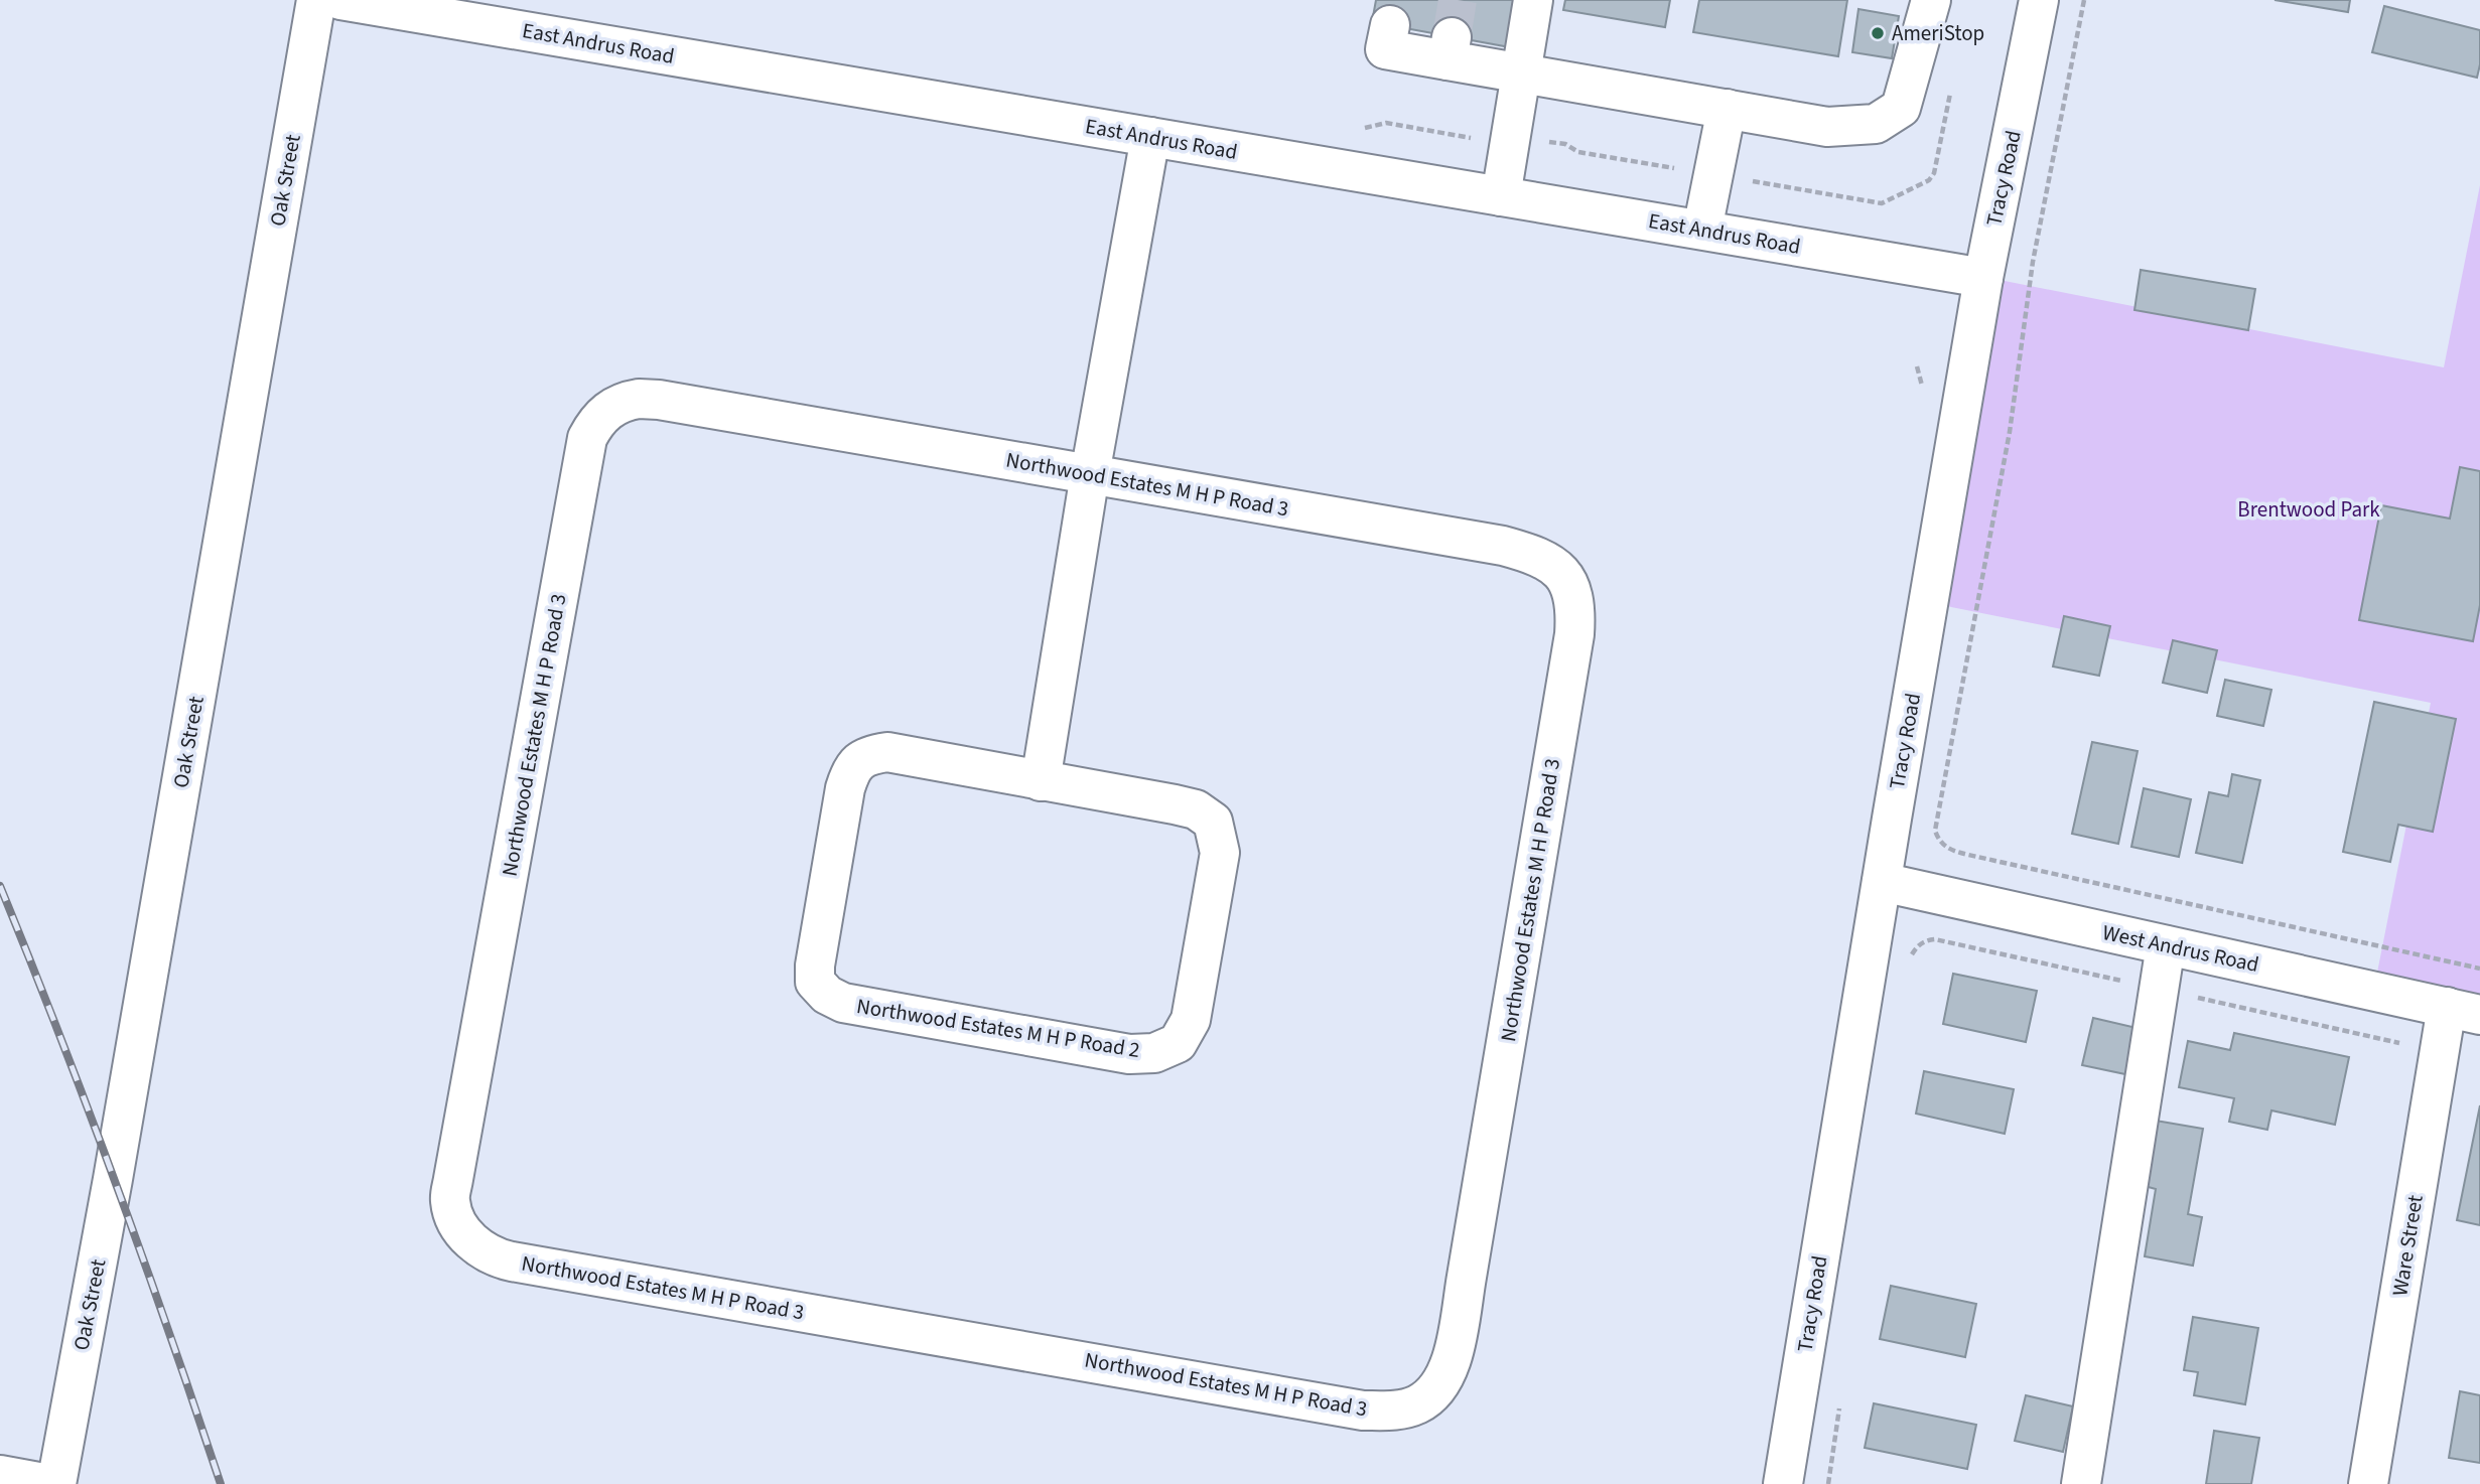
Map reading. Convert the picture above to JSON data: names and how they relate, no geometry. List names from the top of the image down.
{
  "streets": {
    "street": [
      "East Andrus Road",
      "Tracy Road",
      "Oak Street",
      "Northwood Estates M H P Road 3",
      "West Andrus Road",
      "Northwood Estates M H P Road 2",
      "Ware Street"
    ]
  },
  "crossings": [
    ["East Andrus Road", "Tracy Road"],
    ["Tracy Road", "West Andrus Road"],
    ["West Andrus Road", "Ware Street"]
  ],
  "parks": ["Brentwood Park"],
  "places": ["AmeriStop"]
}
